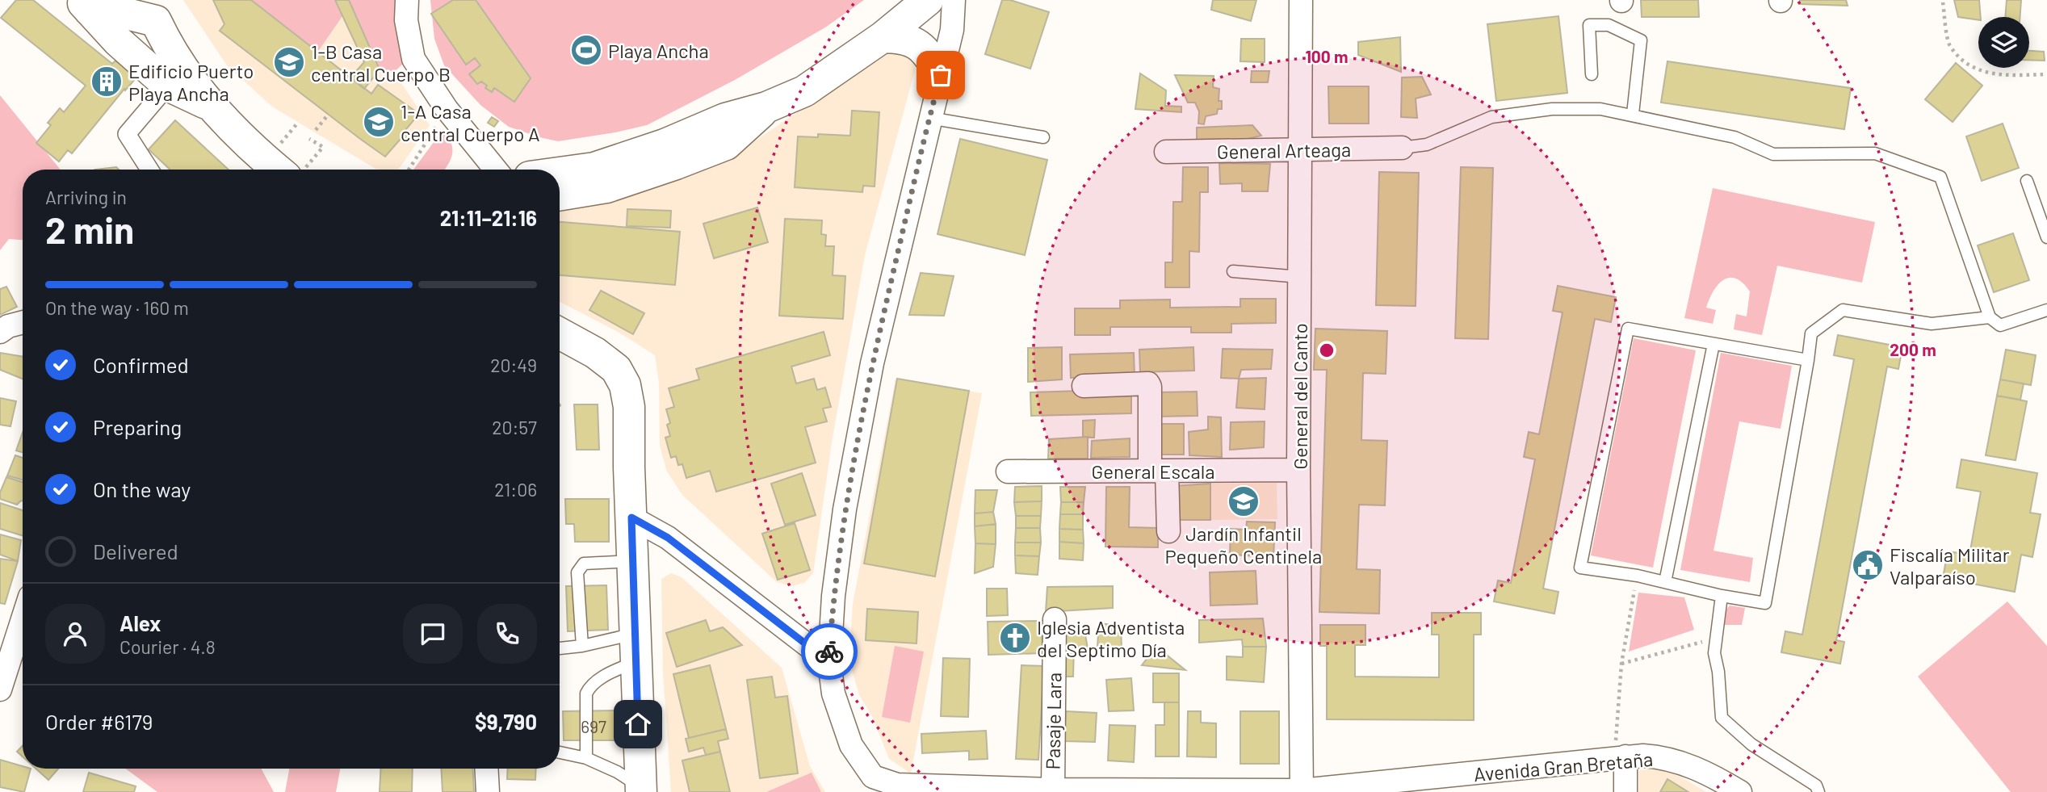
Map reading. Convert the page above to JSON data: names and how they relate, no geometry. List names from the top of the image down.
{
  "streets": {
    "street": [
      "General Arteaga",
      "General del Canto",
      "General Escala",
      "Pasaje Lara",
      "Avenida Gran Bretaña"
    ]
  },
  "crossings": [
    ["General Arteaga", "General del Canto"],
    ["General del Canto", "General Escala"],
    ["General del Canto", "Avenida Gran Bretaña"],
    ["Pasaje Lara", "Avenida Gran Bretaña"]
  ],
  "places": {
    "sports": ["Playa Ancha"],
    "school or university": ["1-B Casa central Cuerpo B", "1-A Casa central Cuerpo A", "Jardín Infantil Pequeño Centinela"],
    "building": ["Edificio Puerto Playa Ancha"],
    "public building": ["Fiscalía Militar Valparaíso"],
    "church": ["Iglesia Adventista del Septimo Día"]
  },
  "house_numbers": ["697"],
  "page": {
    "heading": ["2 min", "Arriving in", "21:11–21:16"],
    "panel": [
      "Alex",
      "Courier · 4.8",
      "Order #6179",
      "$9,790"
    ],
    "bar": "On the way · 160 m",
    "list": [
      ["Confirmed", "20:49"],
      ["Preparing", "20:57"],
      ["On the way", "21:06"],
      "Delivered"
    ]
  },
  "rings": ["100 m", "200 m"]
}
